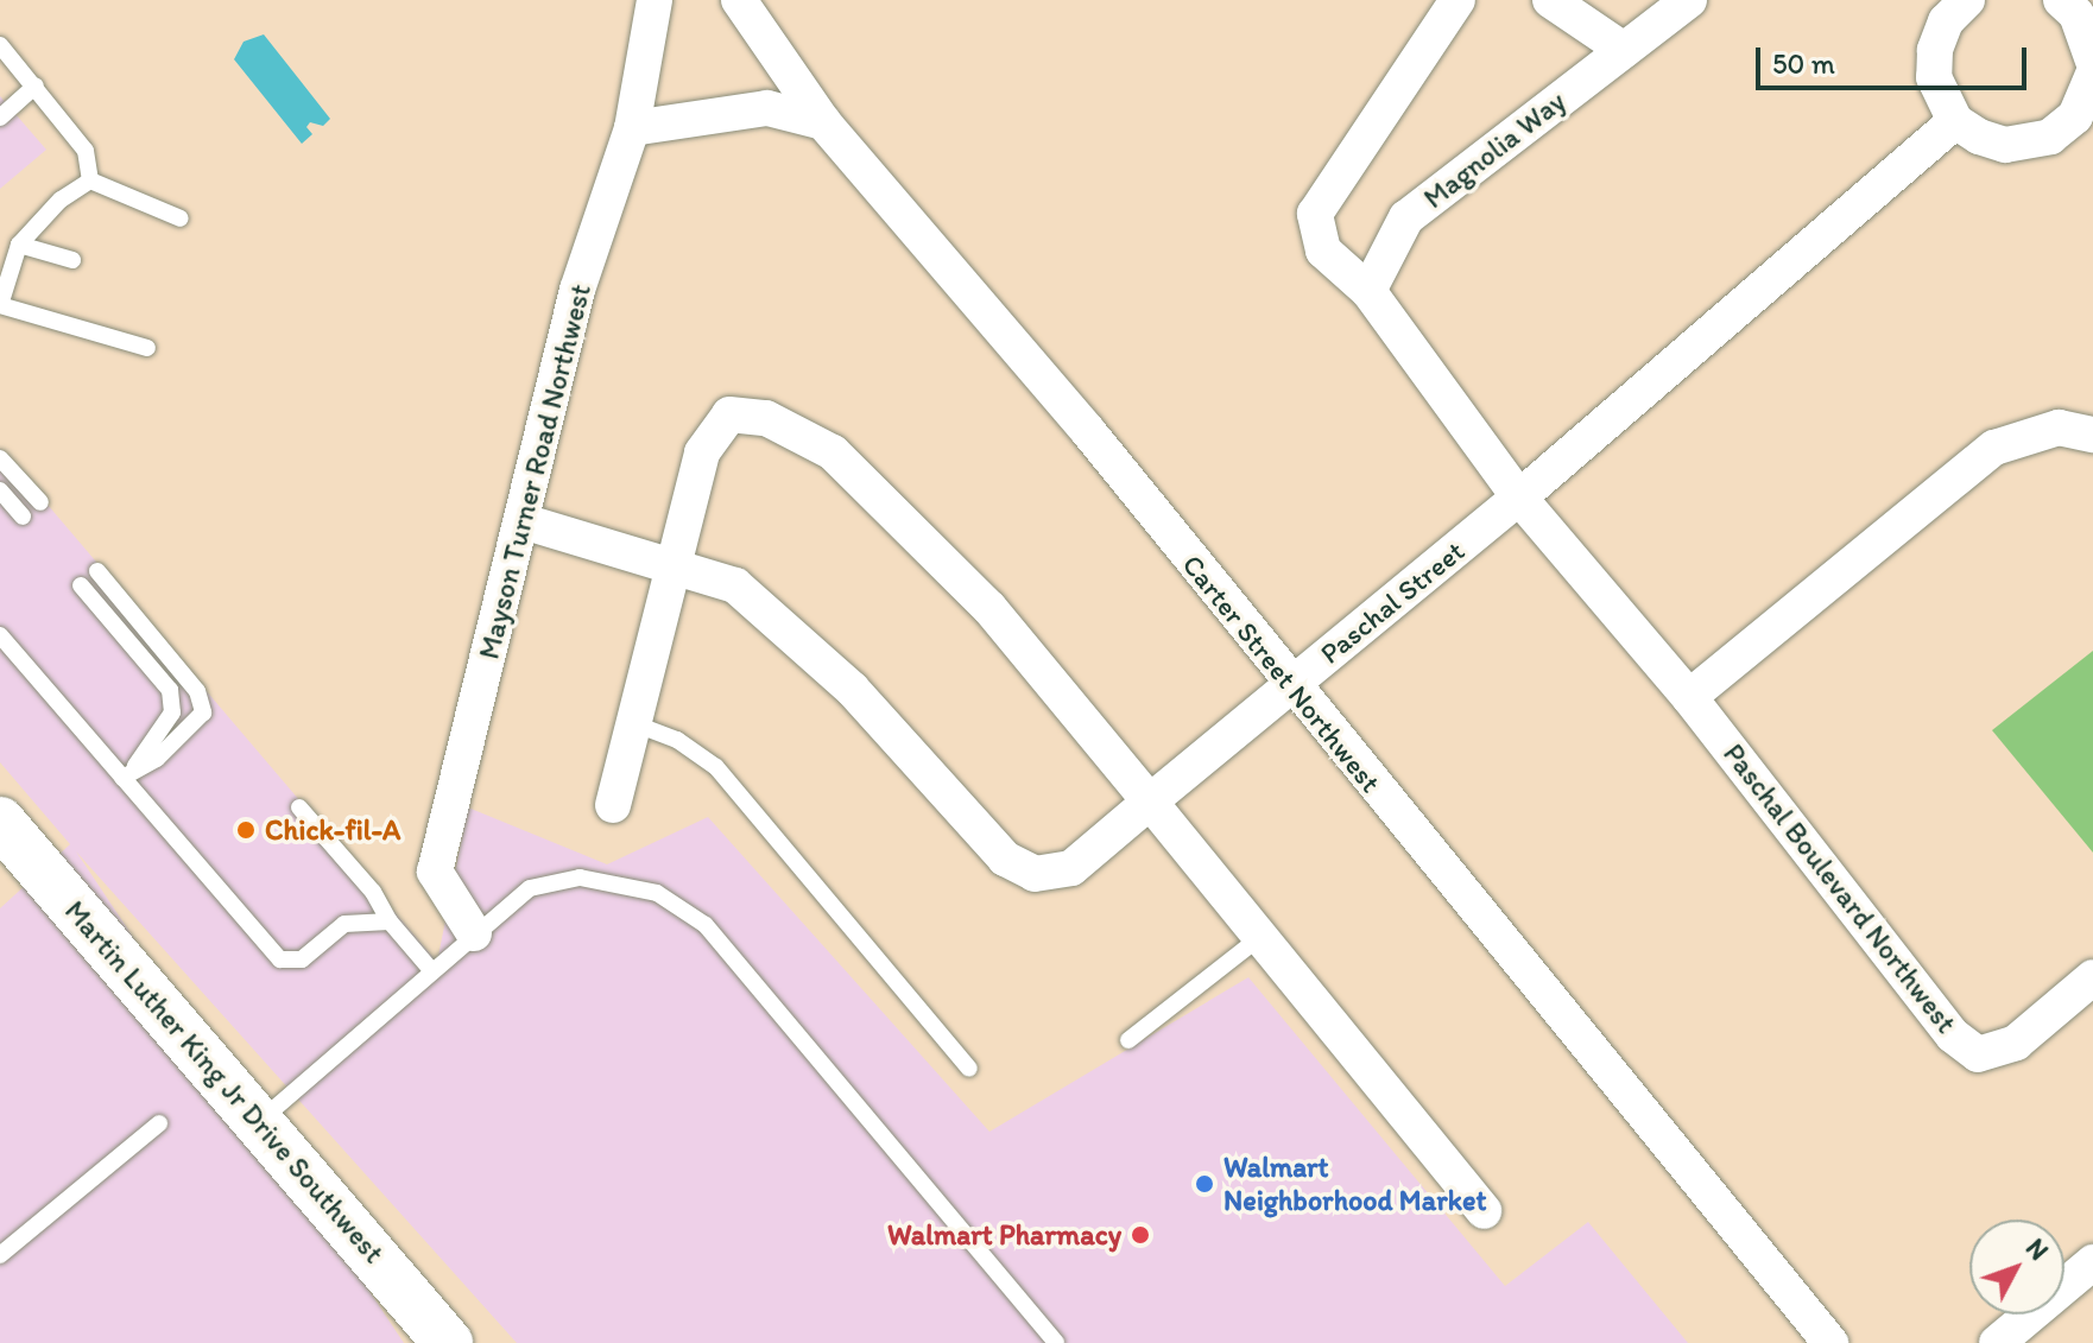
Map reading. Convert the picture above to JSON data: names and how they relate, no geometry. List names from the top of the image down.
{
  "streets": {
    "main road": ["Martin Luther King Jr Drive Southwest"],
    "street": [
      "Magnolia Way",
      "Mayson Turner Road Northwest",
      "Paschal Street",
      "Carter Street Northwest",
      "Paschal Boulevard Northwest"
    ]
  },
  "crossings": [
    ["Mayson Turner Road Northwest", "Paschal Street"],
    ["Paschal Street", "Carter Street Northwest"],
    ["Paschal Street", "Paschal Boulevard Northwest"]
  ],
  "places": ["Chick-fil-A", "Walmart Neighborhood Market", "Walmart Pharmacy"],
  "scale_bar": "50 m",
  "north": "top right"
}
